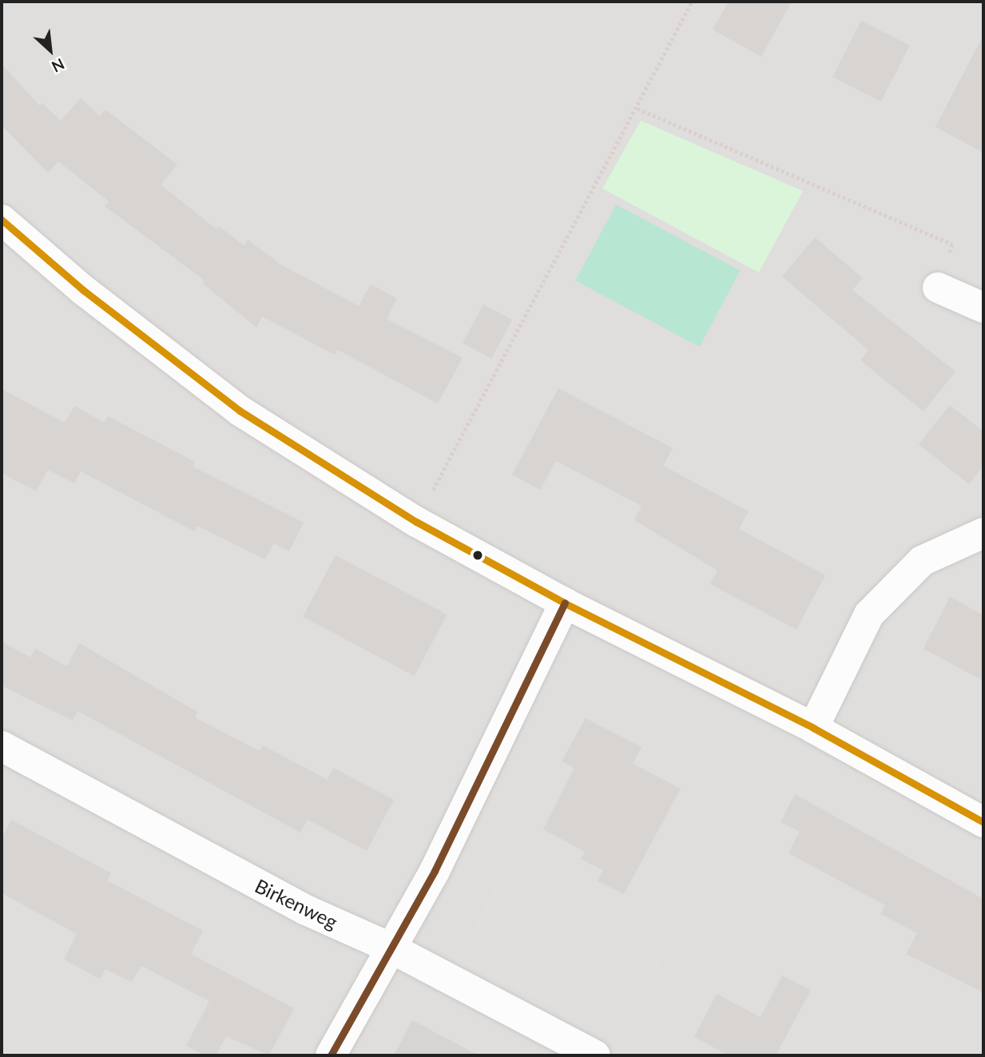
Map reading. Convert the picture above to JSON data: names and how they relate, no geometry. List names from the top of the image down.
{
  "streets": {
    "street": ["Birkenweg"]
  },
  "north": "bottom right"
}
